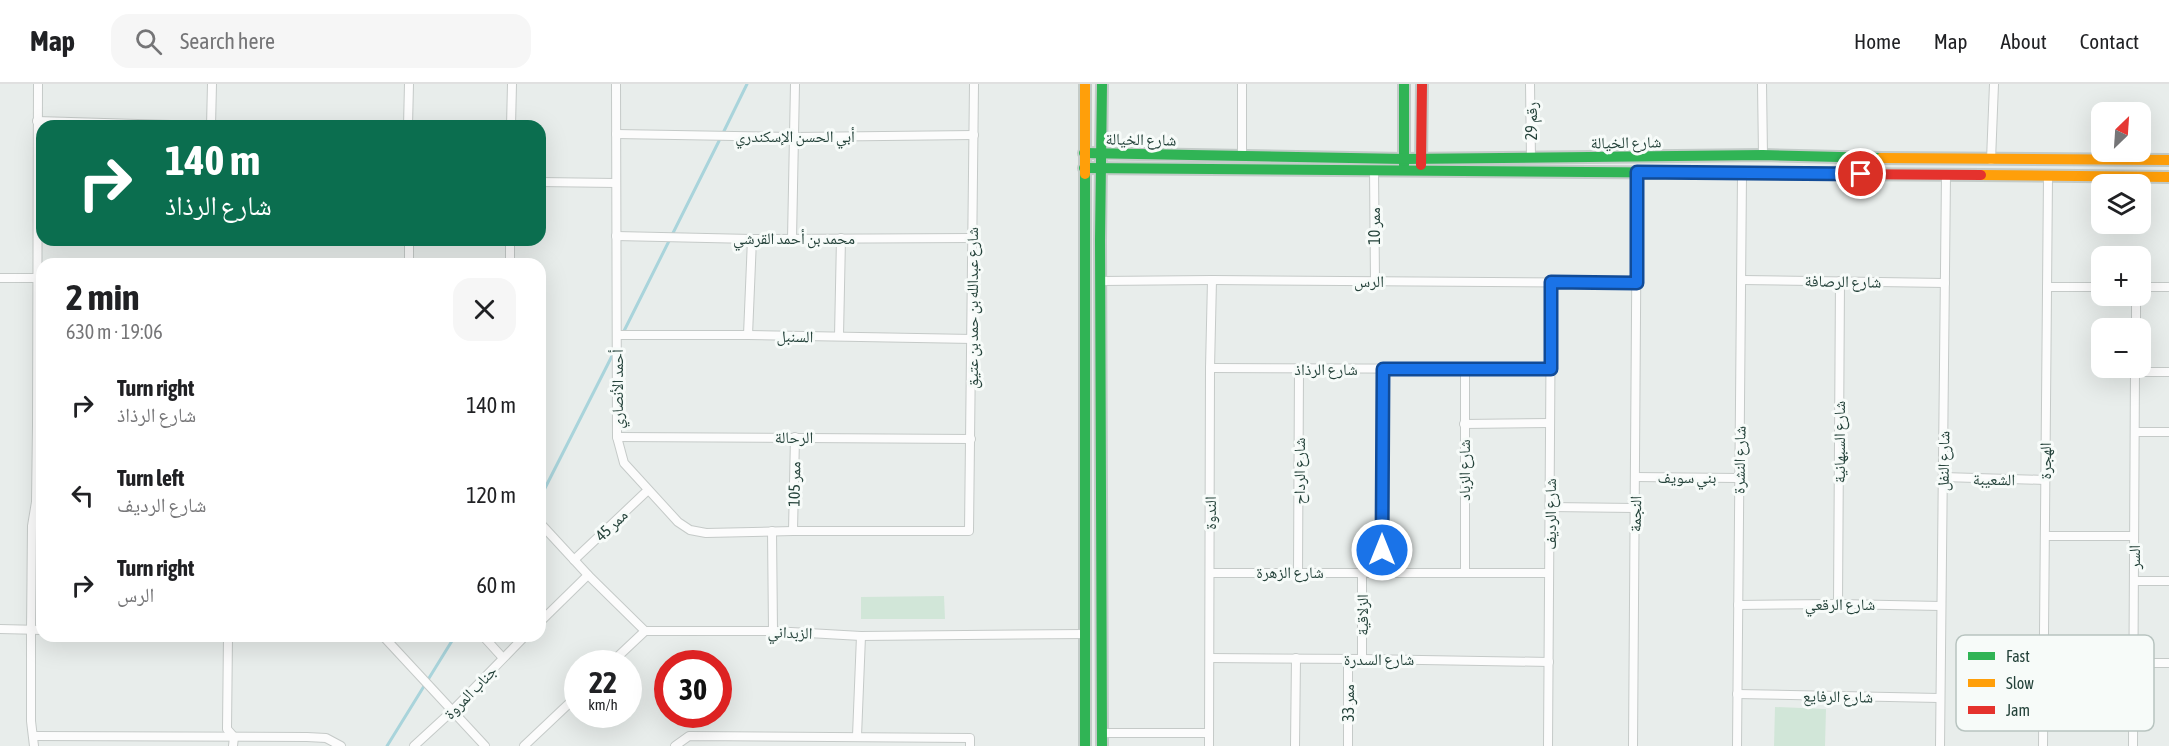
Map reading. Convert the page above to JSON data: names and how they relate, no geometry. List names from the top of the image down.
{
  "streets": {
    "street": [
      "رقم 29",
      "أبي الحسن الإسكندري",
      "شارع الخيالة",
      "ممر 10",
      "محمد بن أحمد القرشي",
      "الرس",
      "شارع الرصافة",
      "شارع عبدالله بن حمد بن عتيق",
      "السنبل",
      "شارع الرذاذ",
      "أحمد الأنصاري",
      "الرحالة",
      "شارع السبهانية",
      "شارع النشرة",
      "شارع النفل",
      "الهجرة",
      "شارع الزباد",
      "شارع الرداح",
      "بني سويف",
      "الشعيبة",
      "ممر 105",
      "الندوة",
      "شارع الرديف",
      "النجمة",
      "ممر 45",
      "السر",
      "شارع الزهرة",
      "شارع الرقعي",
      "الزلاقية",
      "الزبداني",
      "شارع السدرة",
      "جناب المروة",
      "شارع الرفايع",
      "ممر 33"
    ]
  },
  "crossings": [
    ["رقم 29", "شارع الخيالة"],
    ["أبي الحسن الإسكندري", "شارع عبدالله بن حمد بن عتيق"],
    ["أبي الحسن الإسكندري", "أحمد الأنصاري"],
    ["شارع الخيالة", "ممر 10"],
    ["شارع الخيالة", "شارع النشرة"],
    ["شارع الخيالة", "شارع النفل"],
    ["شارع الخيالة", "الهجرة"],
    ["شارع الخيالة", "النجمة"],
    ["ممر 10", "الرس"],
    ["محمد بن أحمد القرشي", "شارع عبدالله بن حمد بن عتيق"],
    ["محمد بن أحمد القرشي", "أحمد الأنصاري"],
    ["الرس", "الندوة"],
    ["الرس", "شارع الرديف"],
    ["الرس", "النجمة"],
    ["شارع الرصافة", "شارع السبهانية"],
    ["شارع الرصافة", "شارع النشرة"],
    ["شارع الرصافة", "شارع النفل"],
    ["شارع عبدالله بن حمد بن عتيق", "السنبل"],
    ["شارع عبدالله بن حمد بن عتيق", "أحمد الأنصاري"],
    ["شارع عبدالله بن حمد بن عتيق", "الرحالة"],
    ["السنبل", "أحمد الأنصاري"],
    ["شارع الرذاذ", "شارع الزباد"],
    ["شارع الرذاذ", "شارع الرداح"],
    ["شارع الرذاذ", "الندوة"],
    ["شارع الرذاذ", "شارع الرديف"],
    ["أحمد الأنصاري", "الرحالة"],
    ["أحمد الأنصاري", "ممر 105"],
    ["أحمد الأنصاري", "ممر 45"],
    ["الرحالة", "ممر 105"],
    ["شارع السبهانية", "شارع الرقعي"],
    ["شارع النشرة", "بني سويف"],
    ["شارع النشرة", "شارع الرقعي"],
    ["شارع النشرة", "شارع الرفايع"],
    ["شارع النفل", "الشعيبة"],
    ["شارع النفل", "شارع الرقعي"],
    ["شارع النفل", "شارع الرفايع"],
    ["الهجرة", "الشعيبة"],
    ["شارع الزباد", "شارع الزهرة"],
    ["شارع الرداح", "شارع الزهرة"],
    ["بني سويف", "النجمة"],
    ["الندوة", "شارع الزهرة"],
    ["الندوة", "شارع السدرة"],
    ["شارع الرديف", "شارع الزهرة"],
    ["شارع الرديف", "شارع السدرة"],
    ["شارع الزهرة", "الزلاقية"],
    ["الزلاقية", "شارع السدرة"],
    ["شارع السدرة", "ممر 33"]
  ],
  "legend": ["Fast", "Slow", "Jam"],
  "north": "top right",
  "page": {
    "header": "Map",
    "search": "Search here",
    "nav": [
      "Home",
      "Map",
      "About",
      "Contact"
    ],
    "map_buttons": ["+", "−"],
    "turn": ["140 m", "شارع الرذاذ"],
    "heading": ["2 min", "630 m · 19:06"],
    "list": [
      {
        "name": "Turn right",
        "note": "شارع الرذاذ",
        "value": "140 m"
      },
      {
        "name": "Turn left",
        "note": "شارع الرديف",
        "value": "120 m"
      },
      {
        "name": "Turn right",
        "note": "الرس",
        "value": "60 m"
      }
    ],
    "speed": "22 km/h",
    "limit": "30"
  }
}
